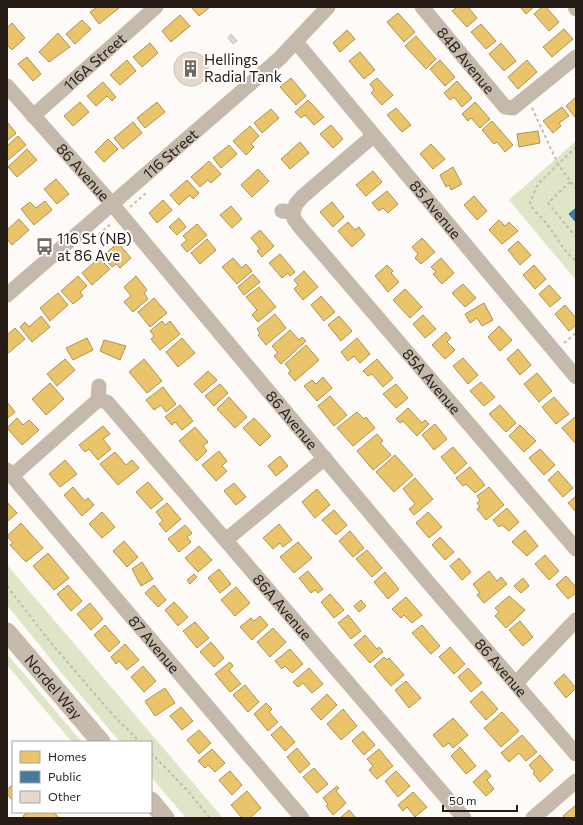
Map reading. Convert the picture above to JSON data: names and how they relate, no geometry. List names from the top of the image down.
{
  "streets": {
    "main road": ["Nordel Way"],
    "street": [
      "84B Avenue",
      "116A Street",
      "116 Street",
      "86 Avenue",
      "85 Avenue",
      "85A Avenue",
      "86A Avenue",
      "87 Avenue"
    ]
  },
  "crossings": [
    ["116A Street", "86 Avenue"],
    ["116 Street", "86 Avenue"],
    ["116 Street", "85 Avenue"],
    ["85 Avenue", "85A Avenue"],
    ["86A Avenue", "87 Avenue"]
  ],
  "places": {
    "building": ["Hellings Radial Tank"],
    "bus stop": ["116 St (NB) at 86 Ave"]
  },
  "legend": ["Homes", "Public", "Other"],
  "scale_bar": "50 m"
}
